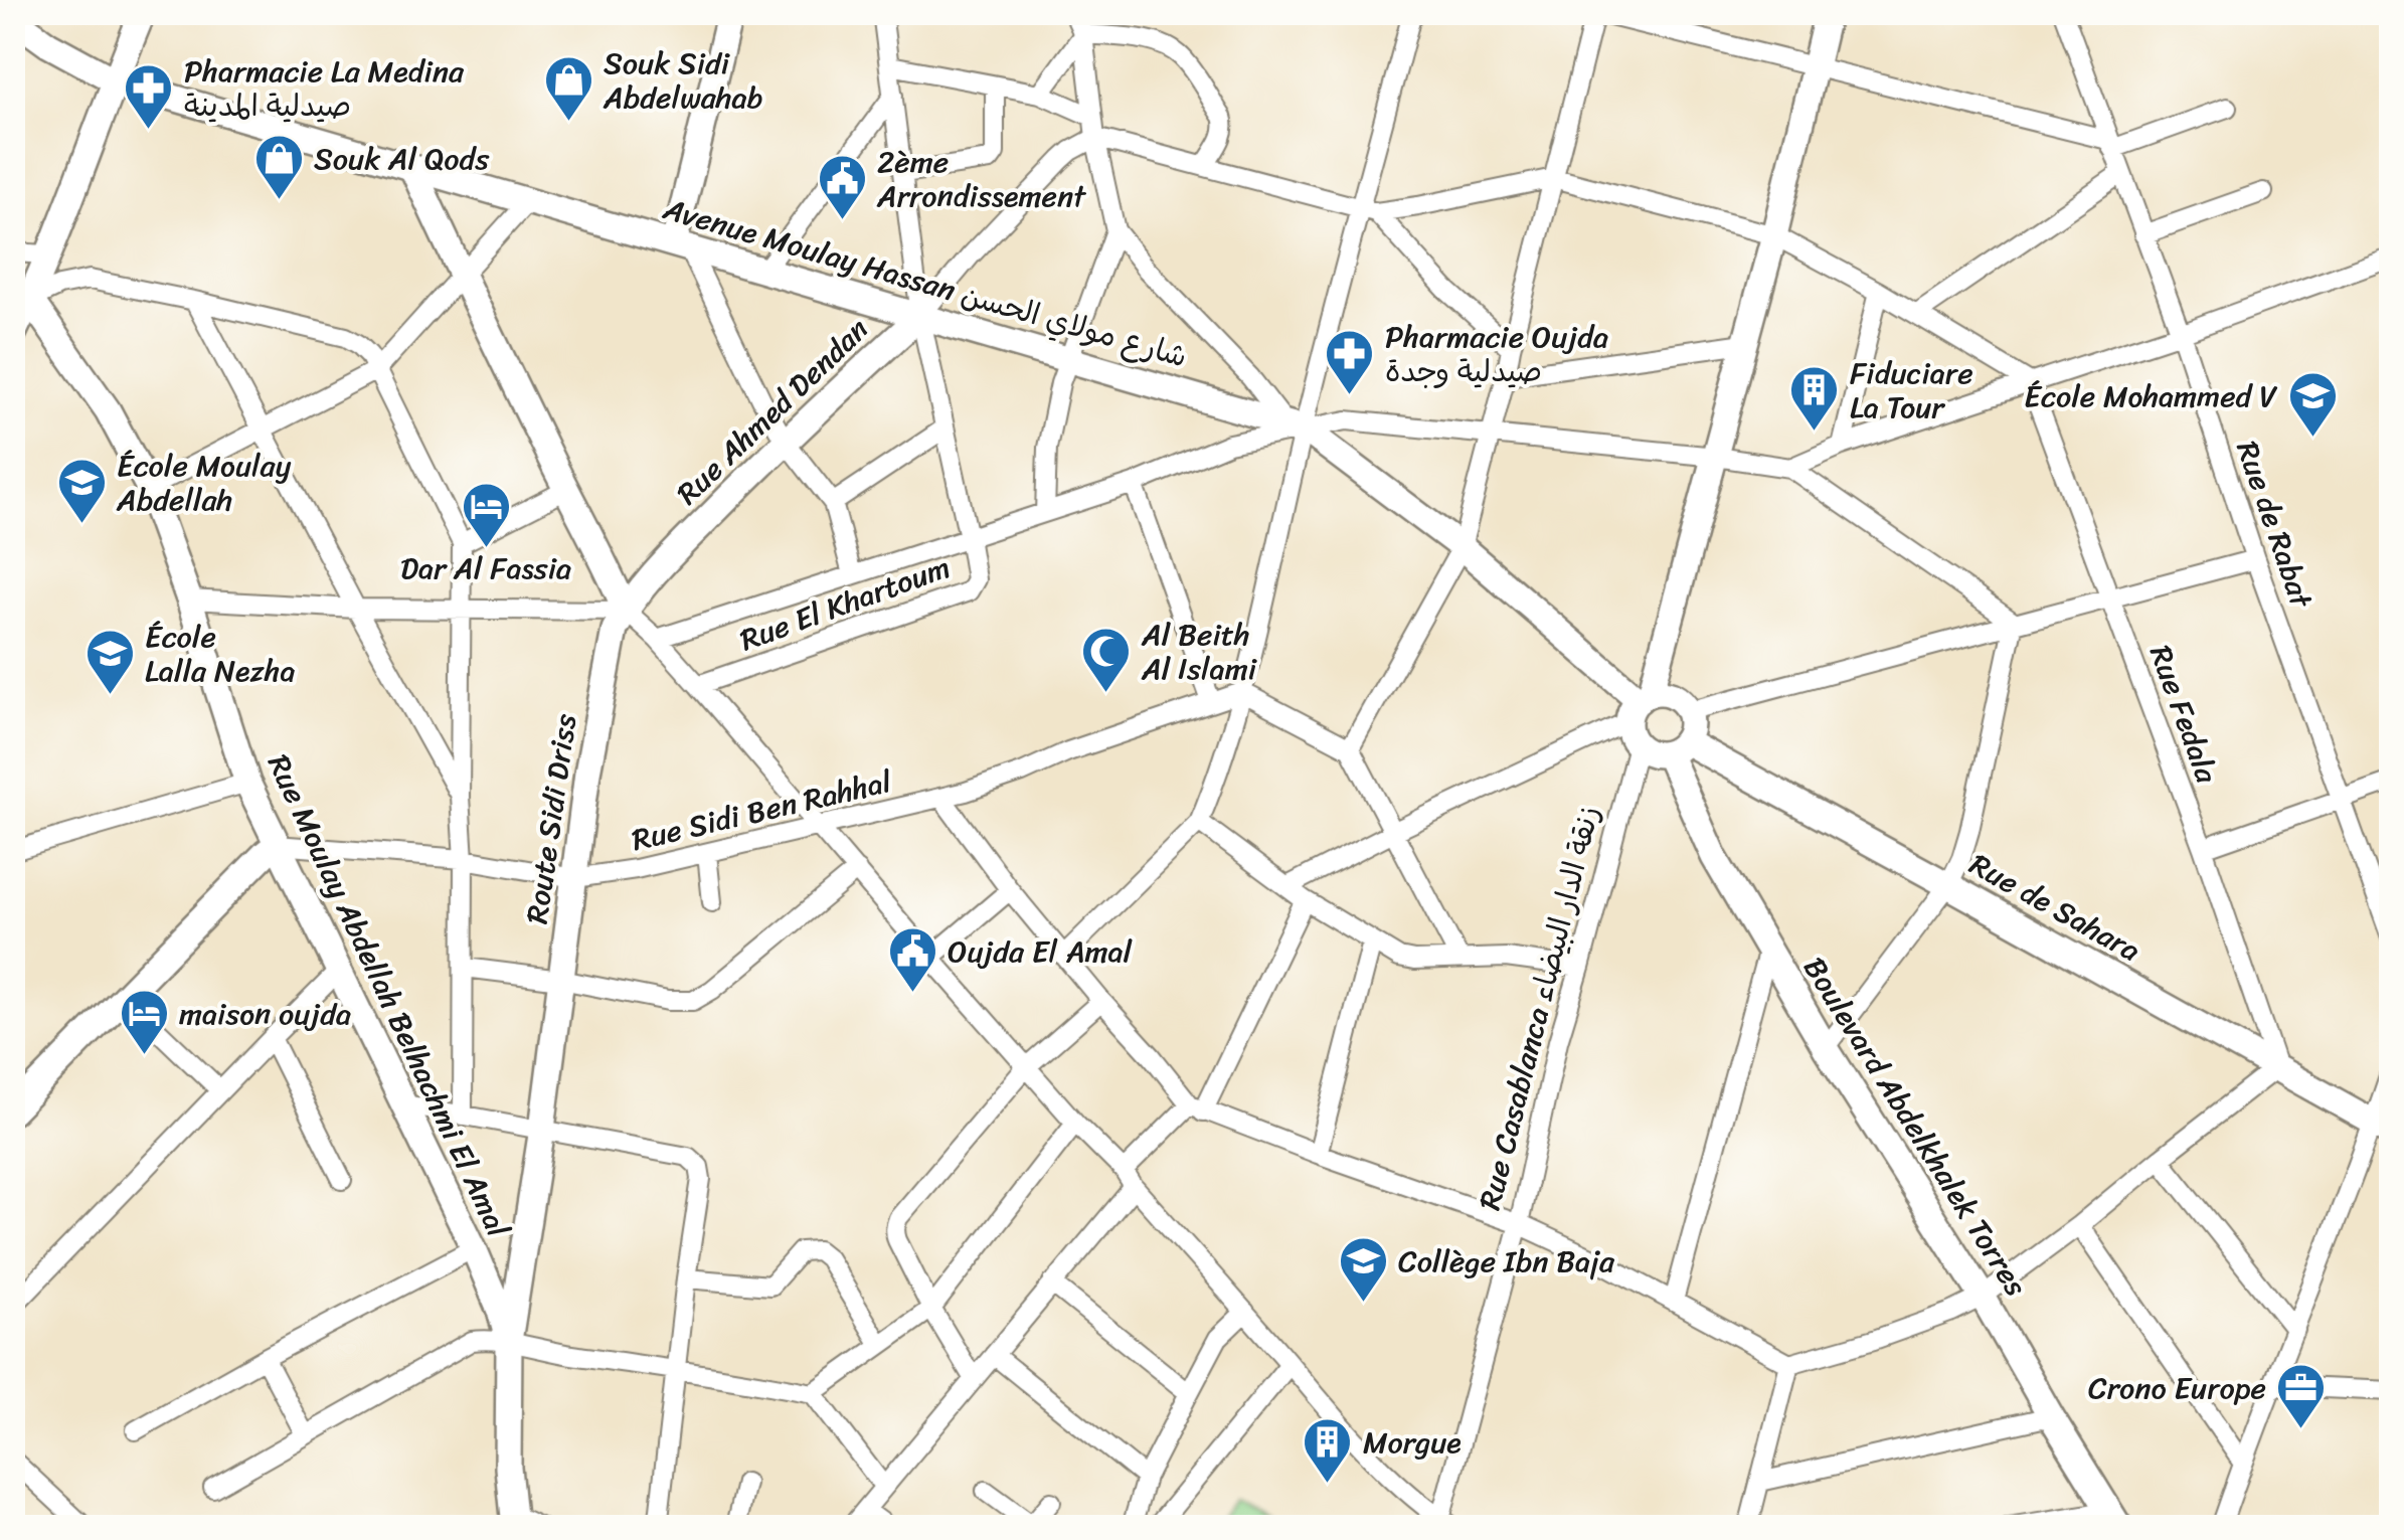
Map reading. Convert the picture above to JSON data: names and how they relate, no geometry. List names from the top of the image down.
{
  "streets": {
    "street": [
      "Avenue Moulay Hassan شارع مولاي الحسن",
      "Rue Ahmed Dendan",
      "Rue de Rabat",
      "Rue El Khartoum",
      "Rue Fedala",
      "Rue Sidi Ben Rahhal",
      "Route Sidi Driss",
      "Rue de Sahara",
      "Rue Moulay Abdellah Belhachmi El Amal",
      "Rue Casablanca زنقة الدار البيضاء",
      "Boulevard Abdelkhalek Torres"
    ]
  },
  "crossings": [
    ["Avenue Moulay Hassan شارع مولاي الحسن", "Rue Ahmed Dendan"],
    ["Avenue Moulay Hassan شارع مولاي الحسن", "Rue El Khartoum"],
    ["Avenue Moulay Hassan شارع مولاي الحسن", "Rue de Sahara"],
    ["Avenue Moulay Hassan شارع مولاي الحسن", "Rue Casablanca زنقة الدار البيضاء"],
    ["Avenue Moulay Hassan شارع مولاي الحسن", "Boulevard Abdelkhalek Torres"],
    ["Rue Ahmed Dendan", "Rue El Khartoum"],
    ["Rue Ahmed Dendan", "Route Sidi Driss"],
    ["Rue Fedala", "Rue de Sahara"],
    ["Rue Sidi Ben Rahhal", "Route Sidi Driss"],
    ["Rue Sidi Ben Rahhal", "Rue Moulay Abdellah Belhachmi El Amal"],
    ["Route Sidi Driss", "Rue Moulay Abdellah Belhachmi El Amal"],
    ["Rue de Sahara", "Rue Casablanca زنقة الدار البيضاء"],
    ["Rue de Sahara", "Boulevard Abdelkhalek Torres"],
    ["Rue Casablanca زنقة الدار البيضاء", "Boulevard Abdelkhalek Torres"]
  ],
  "places": {
    "shop": ["Souk Sidi Abdelwahab", "Souk Al Qods"],
    "pharmacy": ["Pharmacie La Medina صيدلية المدينة", "Pharmacie Oujda صيدلية وجدة"],
    "public building": ["2ème Arrondissement", "Oujda El Amal"],
    "building": ["Fiduciare La Tour", "Morgue"],
    "school or university": [
      "École Mohammed V",
      "École Moulay Abdellah",
      "École Lalla Nezha",
      "Collège Ibn Baja"
    ],
    "hotel": ["Dar Al Fassia", "maison oujda"],
    "mosque": ["Al Beith Al Islami"],
    "office": ["Crono Europe"]
  }
}
